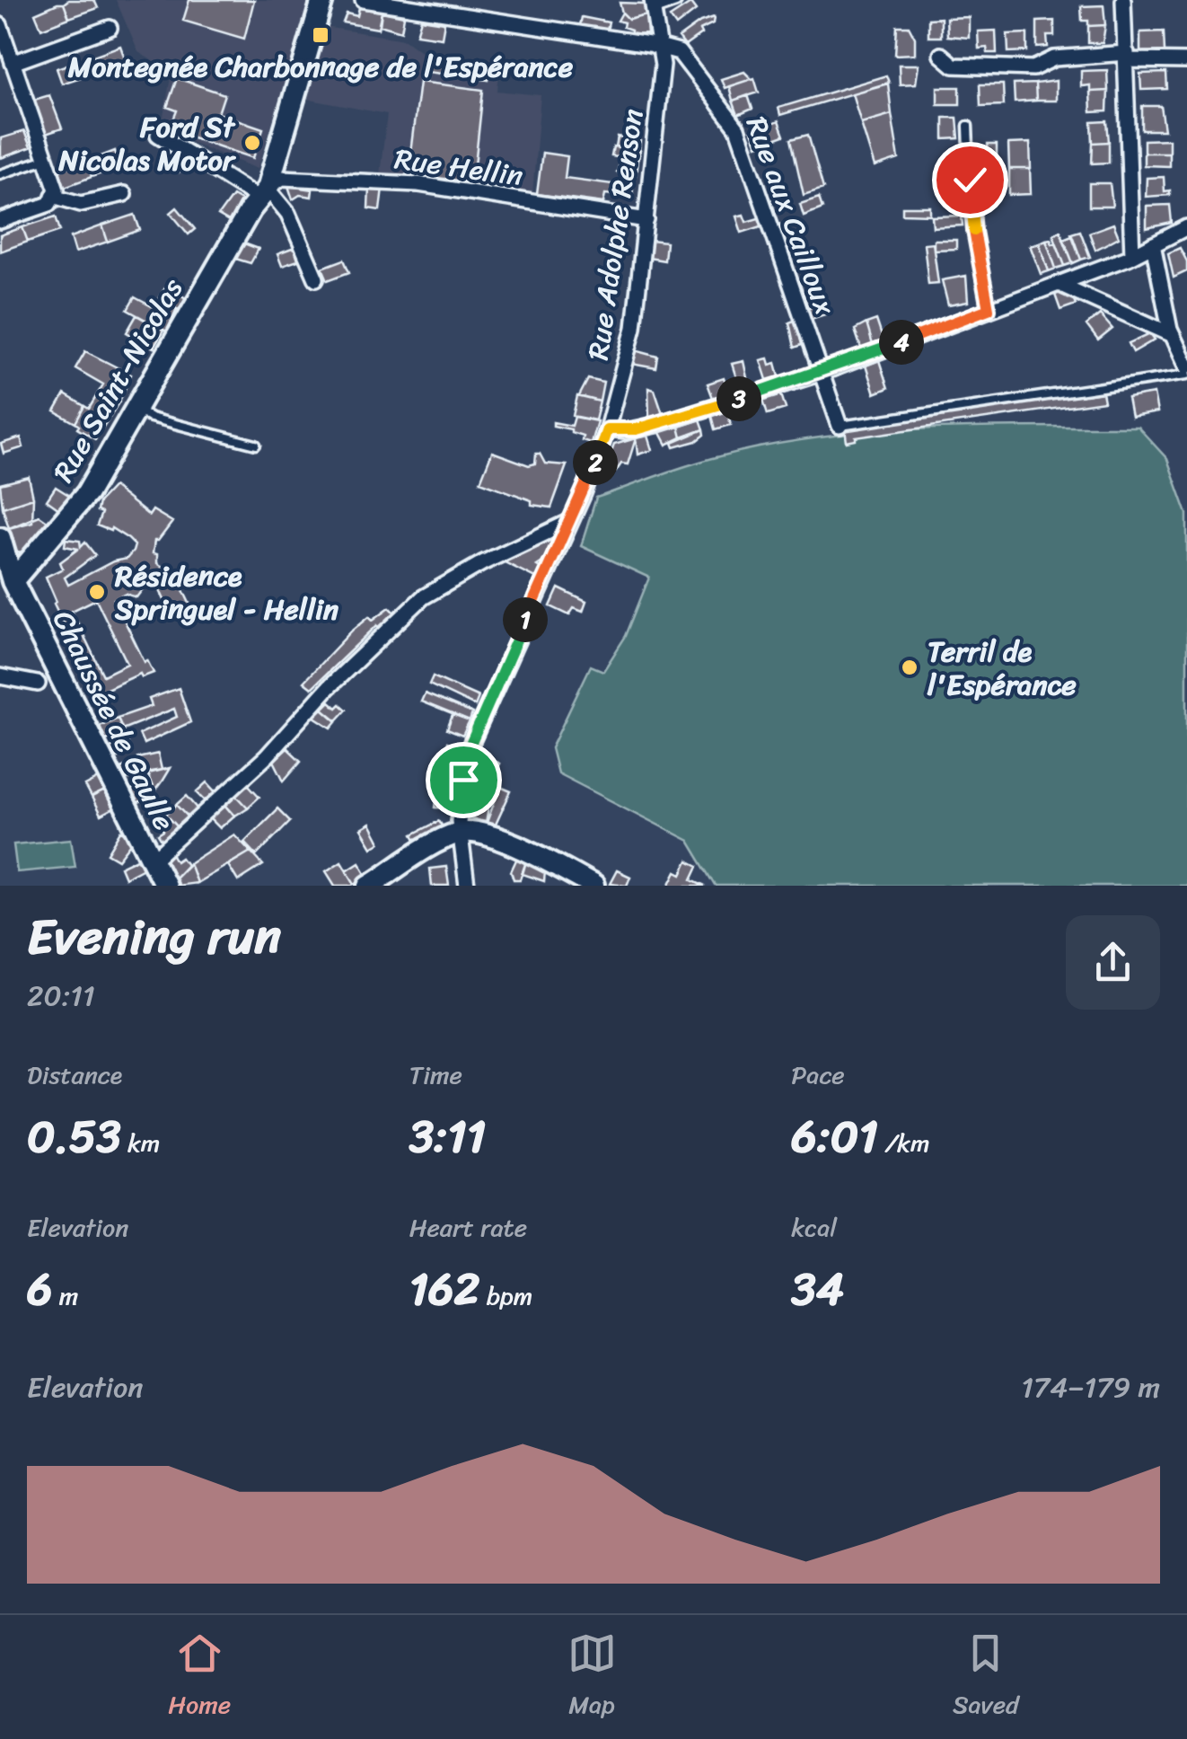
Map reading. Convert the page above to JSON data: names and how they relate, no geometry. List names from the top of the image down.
{
  "streets": {
    "street": [
      "Rue Hellin",
      "Rue aux Cailloux",
      "Rue Adolphe Renson",
      "Rue Saint-Nicolas",
      "Chaussée de Gaulle"
    ]
  },
  "crossings": [
    ["Rue Hellin", "Rue Adolphe Renson"],
    ["Rue Hellin", "Rue Saint-Nicolas"],
    ["Rue aux Cailloux", "Rue Adolphe Renson"],
    ["Rue Saint-Nicolas", "Chaussée de Gaulle"]
  ],
  "places": {
    "transit": ["Montegnée Charbonnage de l'Espérance"],
    "other": ["Ford St Nicolas Motor", "Résidence Springuel - Hellin", "Terril de l'Espérance"]
  },
  "page": {
    "pins": [
      "4",
      "3",
      "2",
      "1"
    ],
    "heading": ["Evening run", "20:11"],
    "stats": [
      ["Distance", "0.53 km"],
      ["Time", "3:11"],
      ["Pace", "6:01 /km"],
      ["Elevation", "6 m"],
      ["Heart rate", "162 bpm"],
      ["kcal", "34"]
    ],
    "chart": ["Elevation", "174–179 m"],
    "tabs": ["Home", "Map", "Saved"]
  }
}
